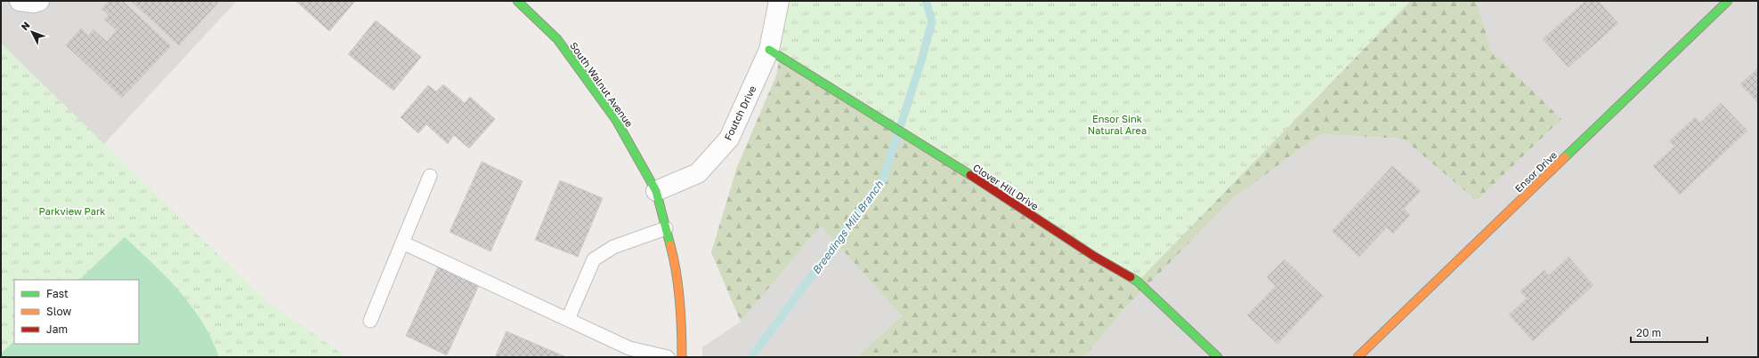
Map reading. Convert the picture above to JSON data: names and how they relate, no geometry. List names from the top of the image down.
{
  "streets": {
    "street": [
      "South Walnut Avenue",
      "Foutch Drive",
      "Ensor Drive",
      "Clover Hill Drive"
    ]
  },
  "crossings": [
    ["South Walnut Avenue", "Foutch Drive"],
    ["Foutch Drive", "Clover Hill Drive"]
  ],
  "water": ["Breedings Mill Branch"],
  "parks": ["Ensor Sink Natural Area", "Parkview Park"],
  "legend": ["Fast", "Slow", "Jam"],
  "scale_bar": "20 m",
  "north": "top left"
}
